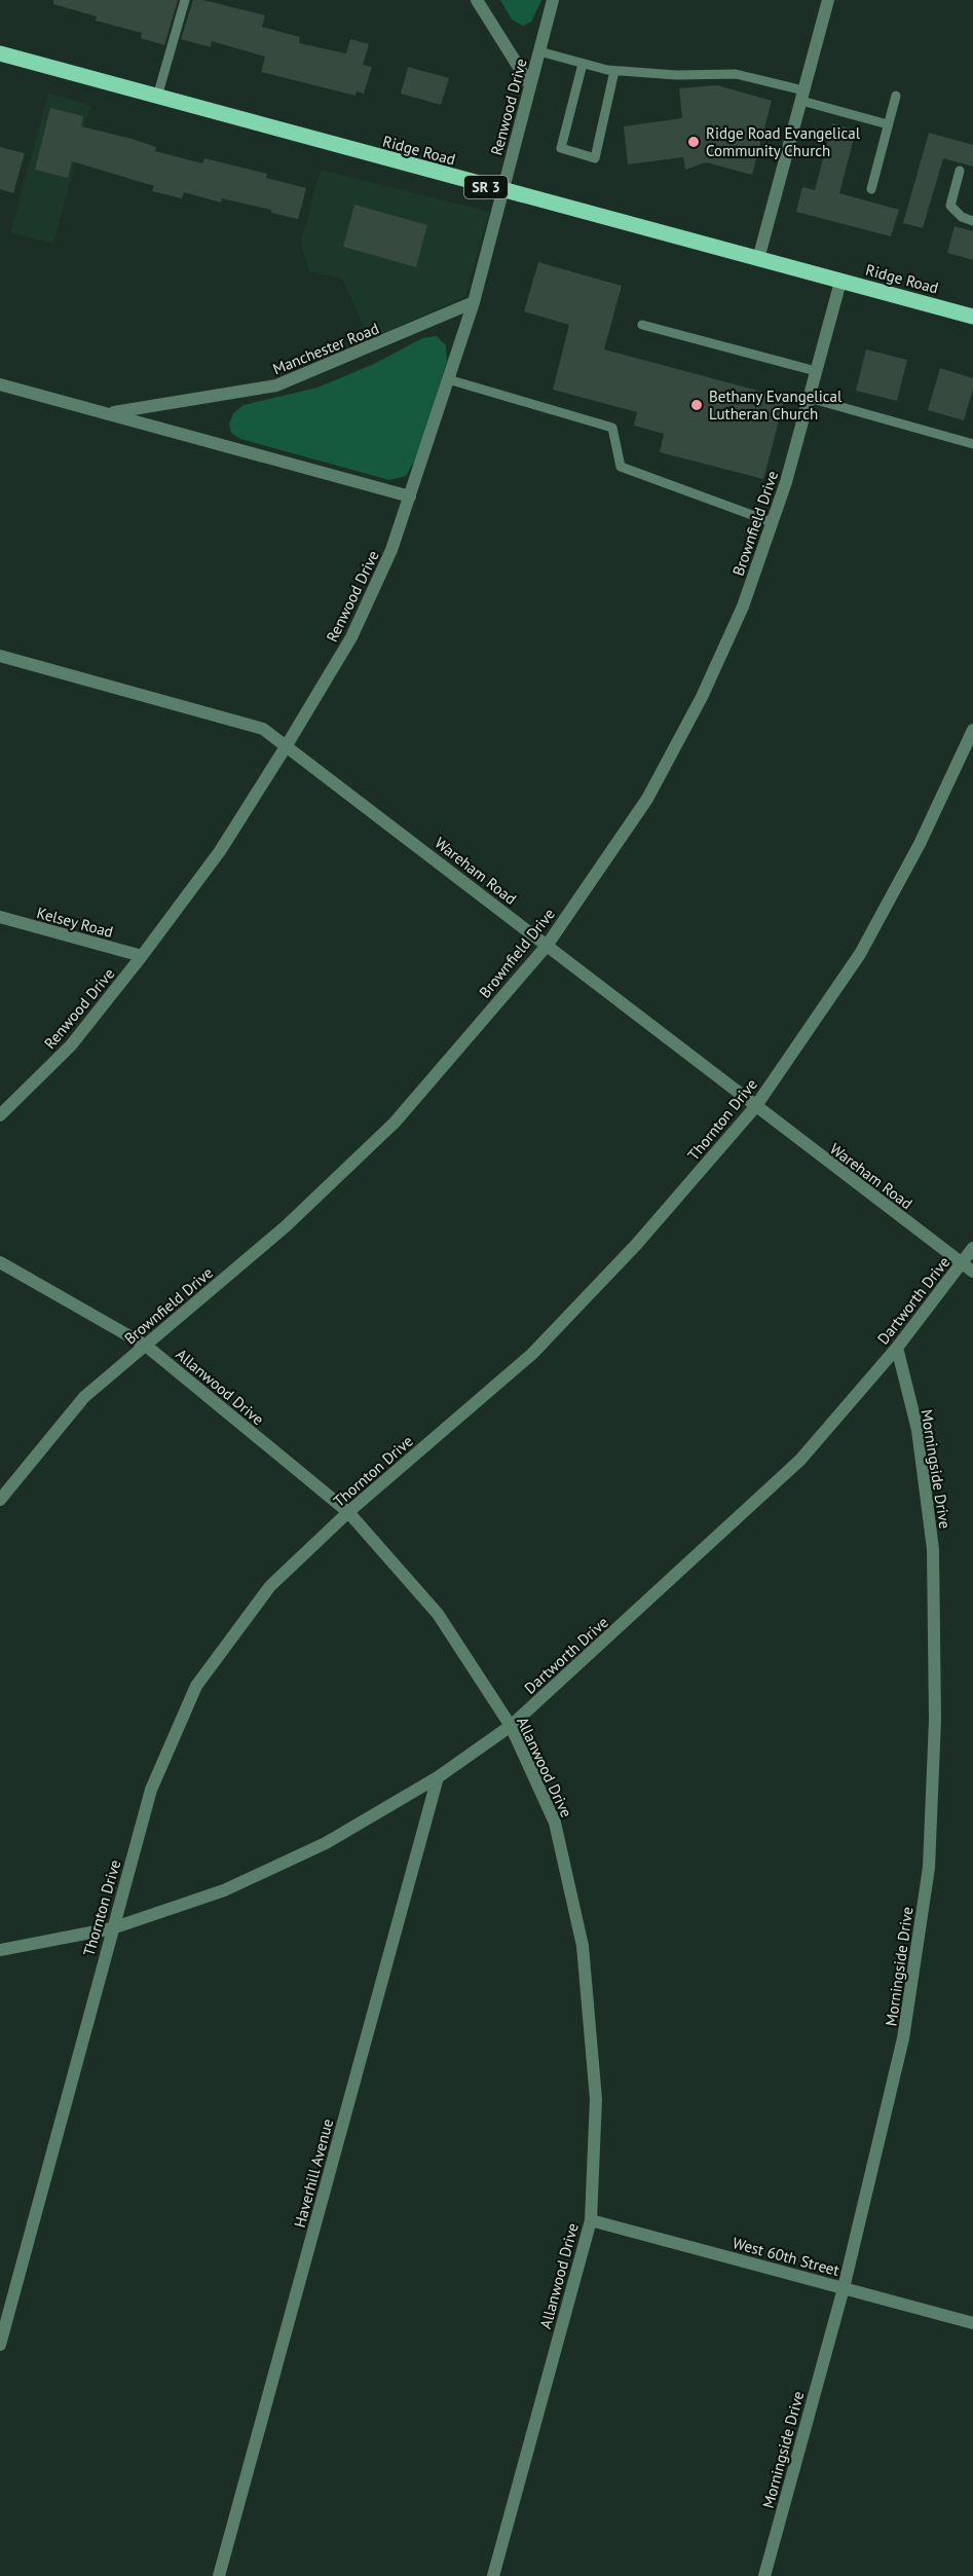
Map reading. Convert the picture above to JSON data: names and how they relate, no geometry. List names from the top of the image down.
{
  "streets": {
    "main road": ["Ridge Road", "SR 3"],
    "street": [
      "Renwood Drive",
      "Manchester Road",
      "Brownfield Drive",
      "Wareham Road",
      "Kelsey Road",
      "Thornton Drive",
      "Dartworth Drive",
      "Allanwood Drive",
      "Morningside Drive",
      "Haverhill Avenue",
      "West 60th Street"
    ]
  },
  "crossings": [
    ["Renwood Drive", "Ridge Road"],
    ["Renwood Drive", "Manchester Road"],
    ["Renwood Drive", "Wareham Road"],
    ["Renwood Drive", "Kelsey Road"],
    ["Ridge Road", "Brownfield Drive"],
    ["Brownfield Drive", "Wareham Road"],
    ["Brownfield Drive", "Allanwood Drive"],
    ["Wareham Road", "Thornton Drive"],
    ["Wareham Road", "Dartworth Drive"],
    ["Thornton Drive", "Dartworth Drive"],
    ["Thornton Drive", "Allanwood Drive"],
    ["Dartworth Drive", "Allanwood Drive"],
    ["Dartworth Drive", "Morningside Drive"],
    ["Dartworth Drive", "Haverhill Avenue"],
    ["Allanwood Drive", "West 60th Street"],
    ["Morningside Drive", "West 60th Street"]
  ],
  "places": ["Ridge Road Evangelical Community Church", "Bethany Evangelical Lutheran Church"]
}
